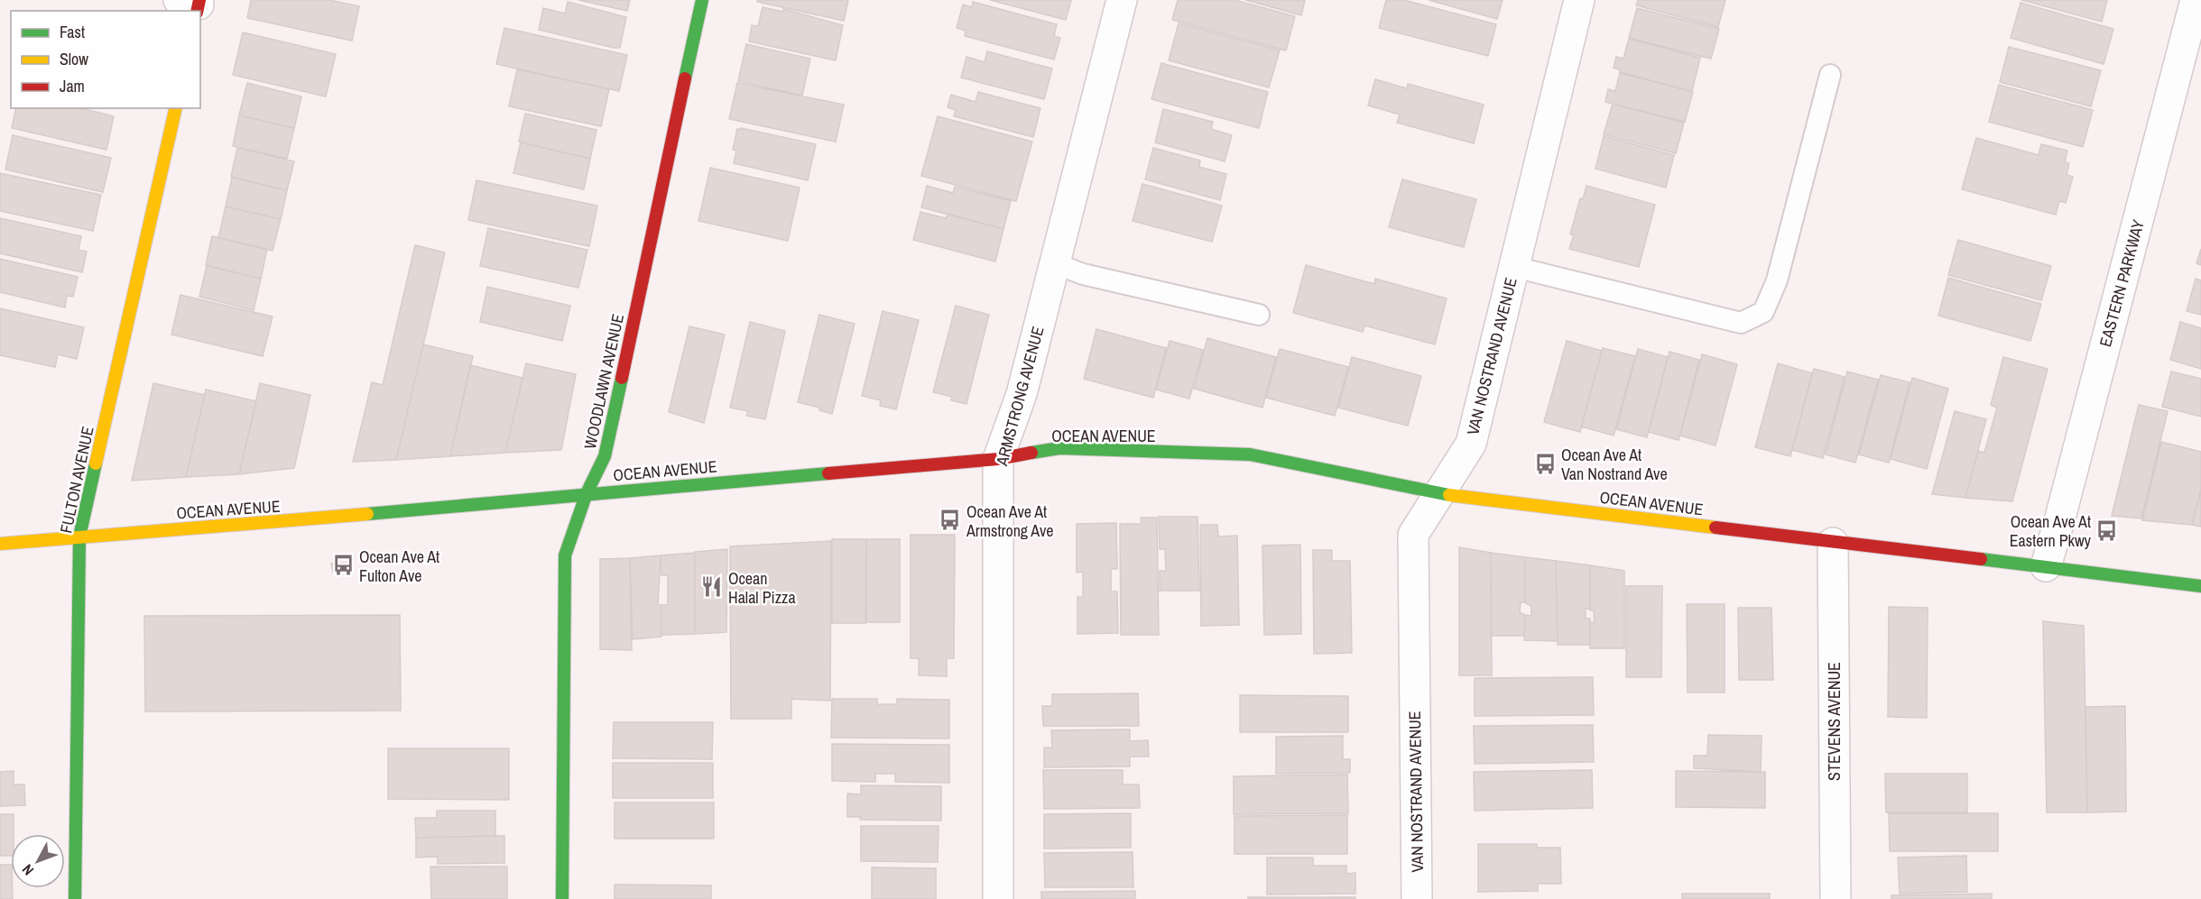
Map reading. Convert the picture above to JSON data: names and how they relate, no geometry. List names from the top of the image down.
{
  "streets": {
    "street": [
      "EASTERN PARKWAY",
      "VAN NOSTRAND AVENUE",
      "WOODLAWN AVENUE",
      "ARMSTRONG AVENUE",
      "OCEAN AVENUE",
      "FULTON AVENUE",
      "STEVENS AVENUE"
    ]
  },
  "crossings": [
    ["EASTERN PARKWAY", "OCEAN AVENUE"],
    ["VAN NOSTRAND AVENUE", "OCEAN AVENUE"],
    ["WOODLAWN AVENUE", "OCEAN AVENUE"],
    ["ARMSTRONG AVENUE", "OCEAN AVENUE"],
    ["OCEAN AVENUE", "FULTON AVENUE"],
    ["OCEAN AVENUE", "STEVENS AVENUE"]
  ],
  "places": {
    "bus stop": [
      "Ocean Ave At Van Nostrand Ave",
      "Ocean Ave At Armstrong Ave",
      "Ocean Ave At Eastern Pkwy",
      "Ocean Ave At Fulton Ave"
    ],
    "restaurant": ["Ocean Halal Pizza"]
  },
  "legend": ["Fast", "Slow", "Jam"],
  "north": "bottom left"
}
